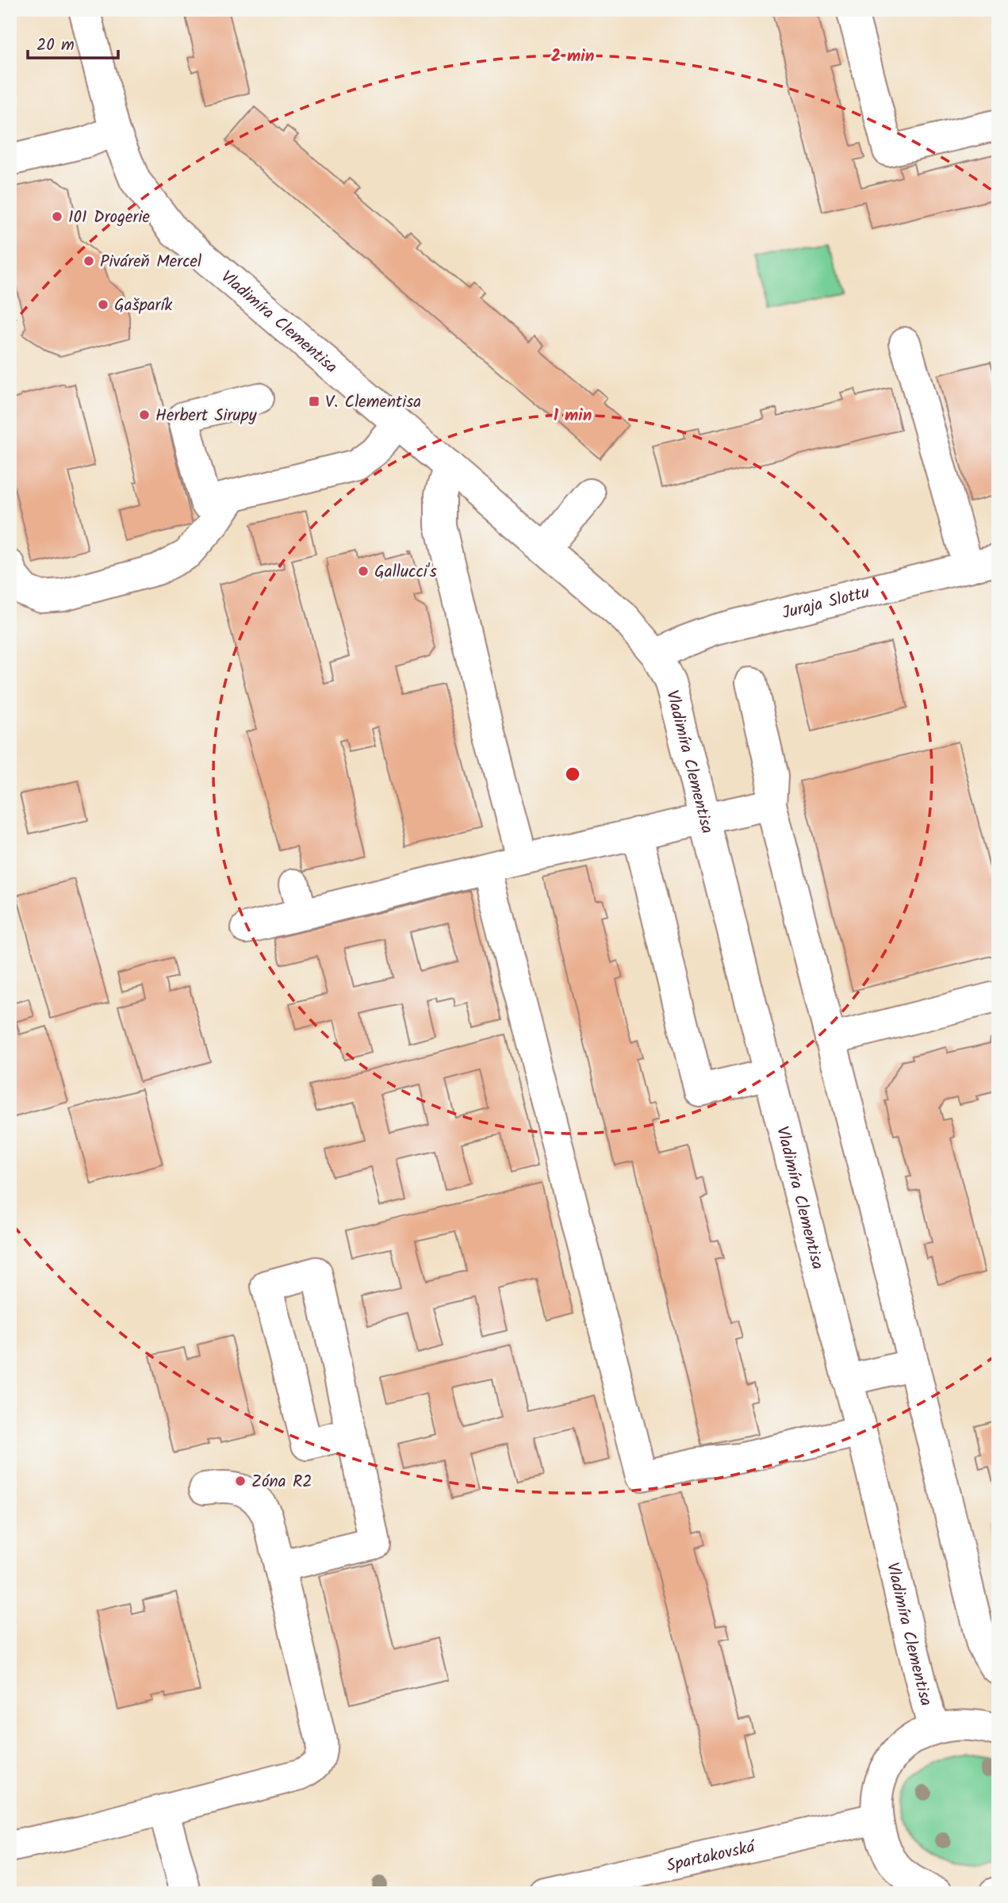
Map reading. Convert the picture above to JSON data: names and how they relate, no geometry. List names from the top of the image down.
{
  "streets": {
    "street": ["Vladimíra Clementisa", "Juraja Slottu", "Spartakovská"]
  },
  "crossings": [
    ["Vladimíra Clementisa", "Juraja Slottu"]
  ],
  "places": {
    "other": [
      "101 Drogerie",
      "Piváreň Mercel",
      "Gašparík",
      "Herbert Sirupy",
      "Gallucci's",
      "Zóna R2"
    ],
    "transit": ["V. Clementisa"]
  },
  "scale_bar": "20 m",
  "rings": ["2 min", "1 min"]
}
